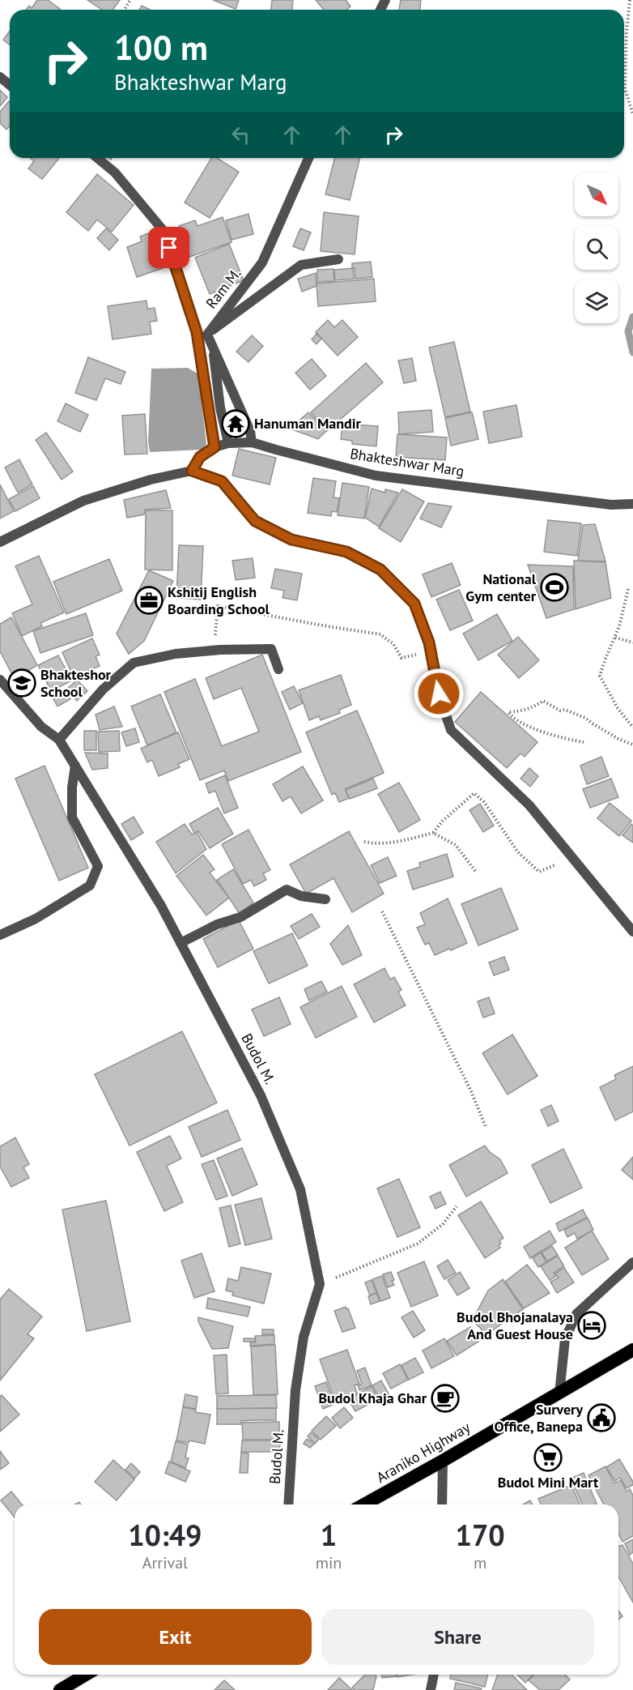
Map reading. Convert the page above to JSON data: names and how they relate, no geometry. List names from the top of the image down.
{
  "streets": {
    "highway": ["Araniko Highway"],
    "street": ["Ram M.", "Bhakteshwar Marg", "Budol M."]
  },
  "places": {
    "temple": ["Hanuman Mandir"],
    "sports": ["National Gym center"],
    "office": ["Kshitij English Boarding School"],
    "school or university": ["Bhakteshor School"],
    "hotel": ["Budol Bhojanalaya And Guest House"],
    "cafe": ["Budol Khaja Ghar"],
    "public building": ["Survery Office, Banepa"],
    "supermarket": ["Budol Mini Mart"]
  },
  "north": "bottom right",
  "page": {
    "turn": ["100 m", "Bhakteshwar Marg"],
    "eta": [
      "10:49",
      "Arrival",
      "1",
      "min",
      "170",
      "m"
    ],
    "buttons": ["Exit", "Share"]
  }
}
